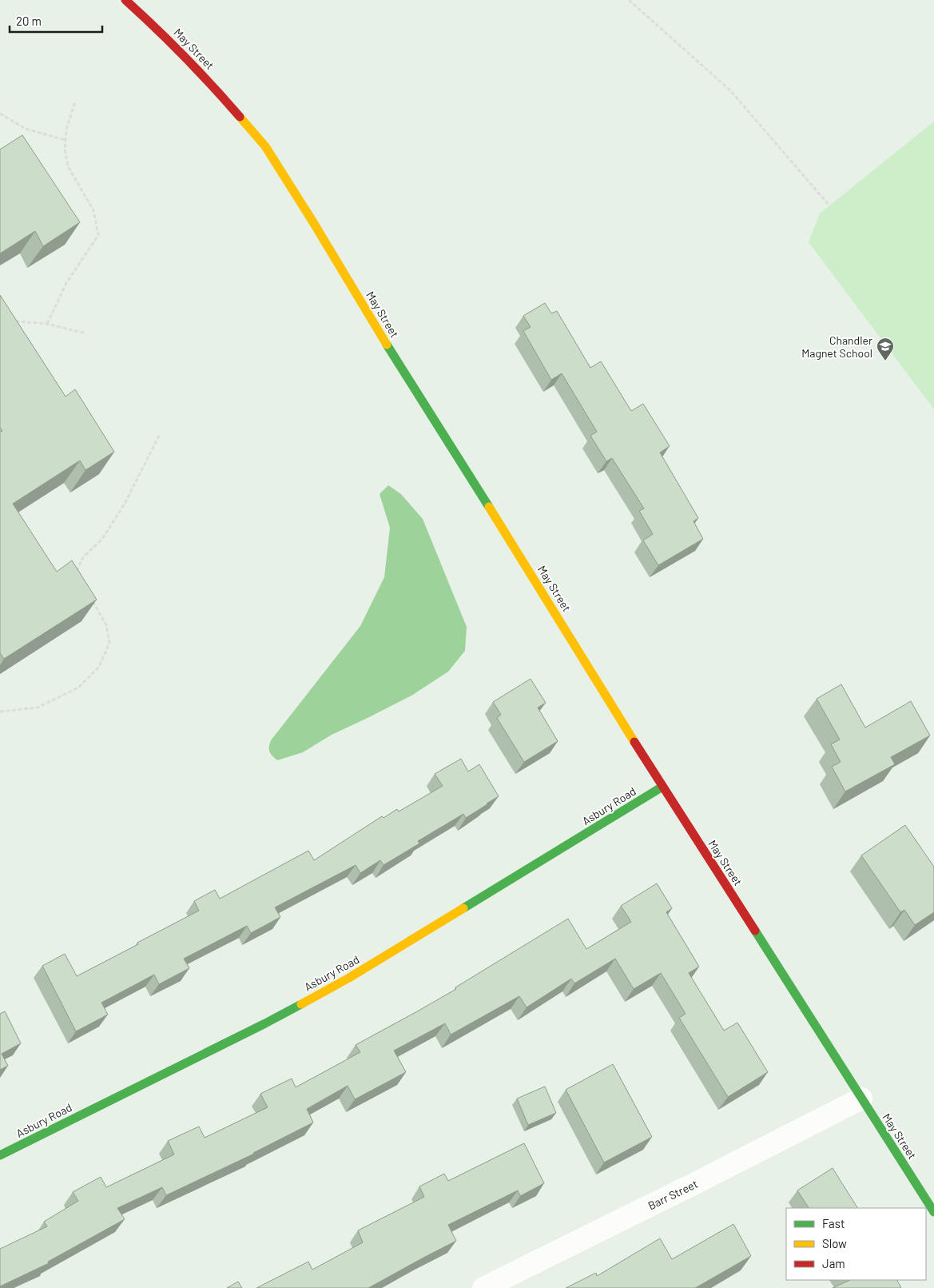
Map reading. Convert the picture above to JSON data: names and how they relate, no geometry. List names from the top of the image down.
{
  "streets": {
    "street": ["May Street", "Asbury Road", "Barr Street"]
  },
  "crossings": [
    ["May Street", "Asbury Road"],
    ["May Street", "Barr Street"]
  ],
  "places": {
    "school or university": ["Chandler Magnet School"]
  },
  "legend": ["Fast", "Slow", "Jam"],
  "scale_bar": "20 m"
}
